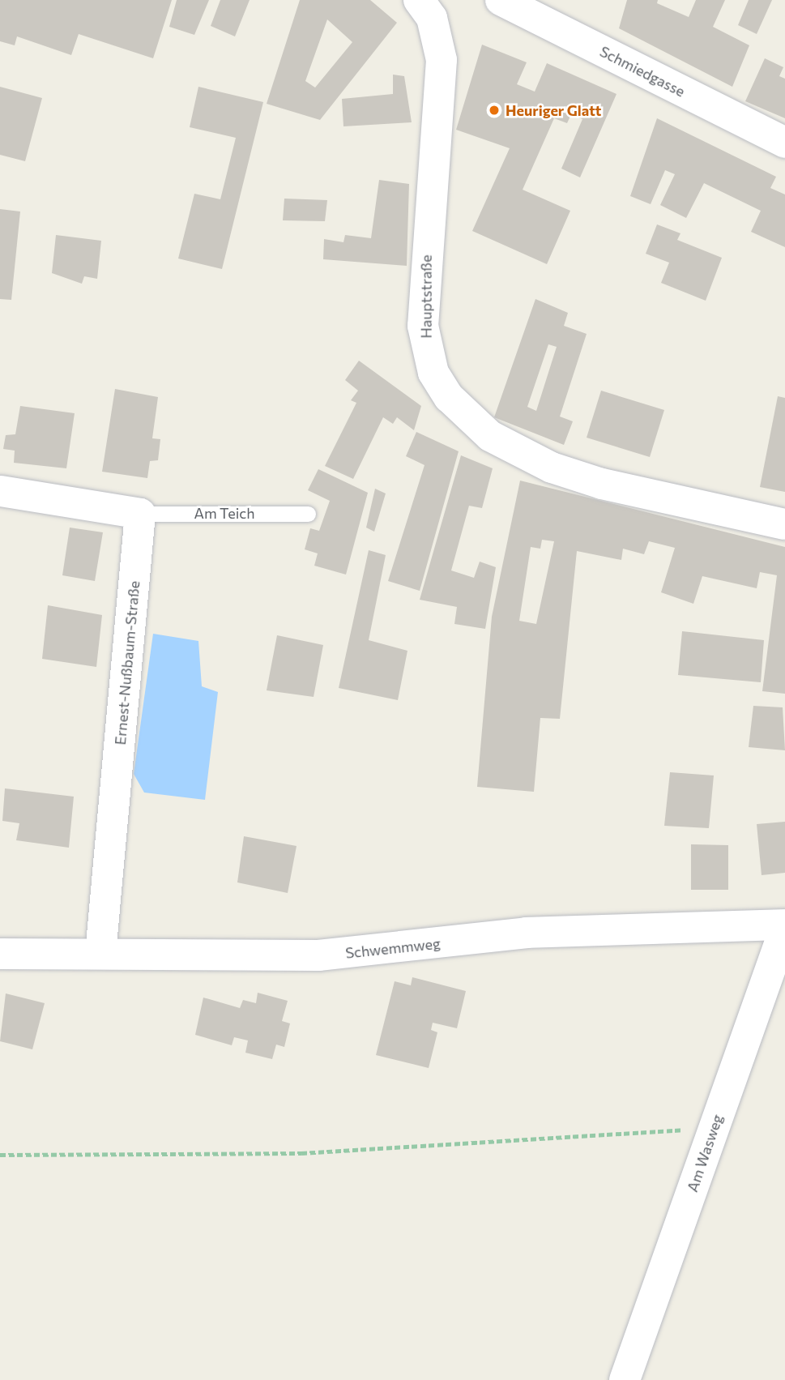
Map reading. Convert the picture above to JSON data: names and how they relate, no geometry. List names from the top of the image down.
{
  "streets": {
    "street": [
      "Schmiedgasse",
      "Hauptstraße",
      "Ernest-Nußbaum-Straße",
      "Schwemmweg",
      "Am Wasweg"
    ],
    "lane": ["Am Teich"]
  },
  "crossings": [
    ["Am Teich", "Ernest-Nußbaum-Straße"],
    ["Ernest-Nußbaum-Straße", "Schwemmweg"],
    ["Schwemmweg", "Am Wasweg"]
  ],
  "places": ["Heuriger Glatt"]
}
